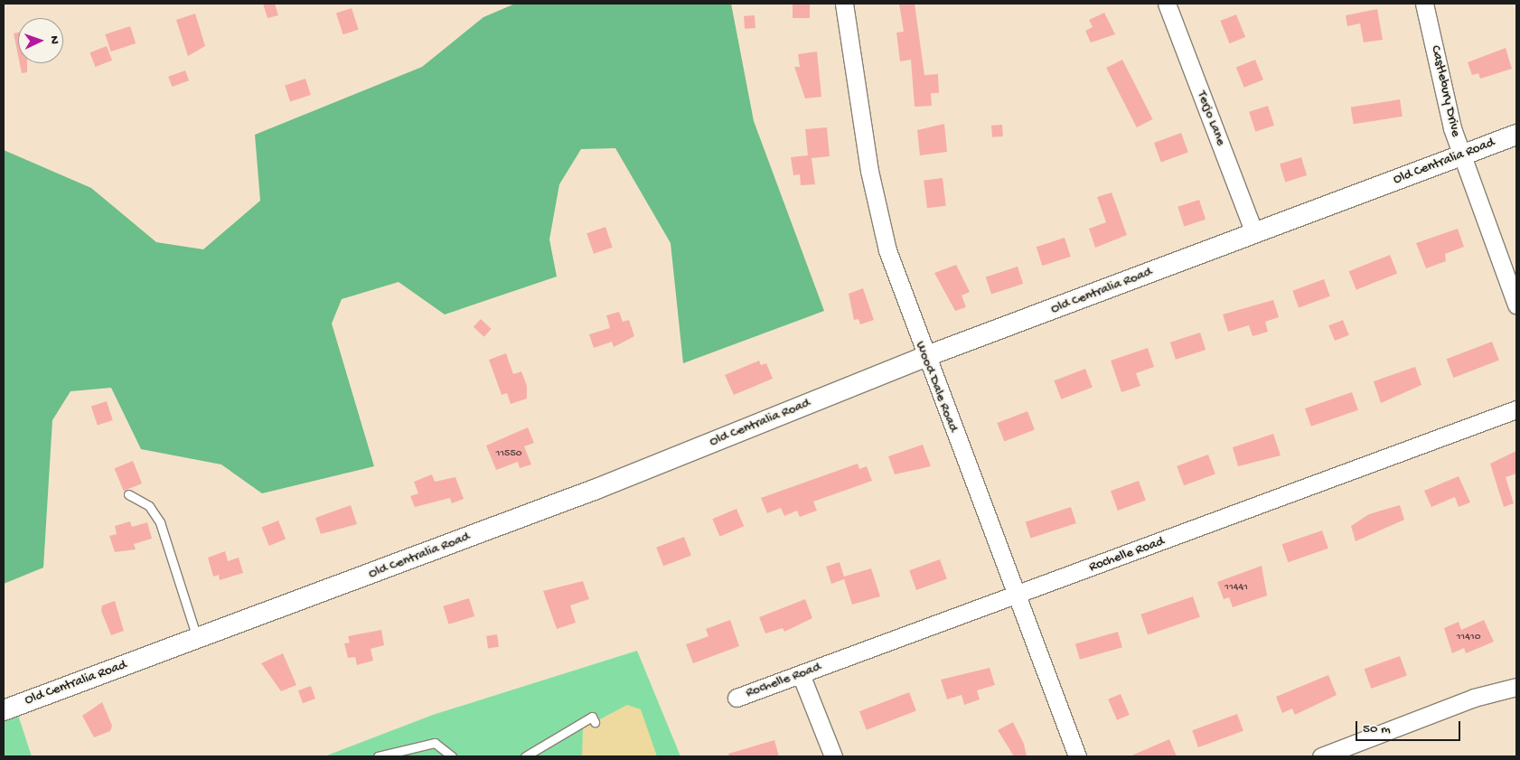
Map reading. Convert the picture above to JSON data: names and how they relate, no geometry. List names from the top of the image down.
{
  "streets": {
    "street": [
      "Castlebury Drive",
      "Terjo Lane",
      "Old Centralia Road",
      "Wood Dale Road",
      "Rochelle Road"
    ]
  },
  "crossings": [
    ["Castlebury Drive", "Old Centralia Road"],
    ["Terjo Lane", "Old Centralia Road"],
    ["Old Centralia Road", "Wood Dale Road"],
    ["Wood Dale Road", "Rochelle Road"]
  ],
  "house_numbers": ["11550", "11441", "11410"],
  "scale_bar": "50 m",
  "north": "right"
}
